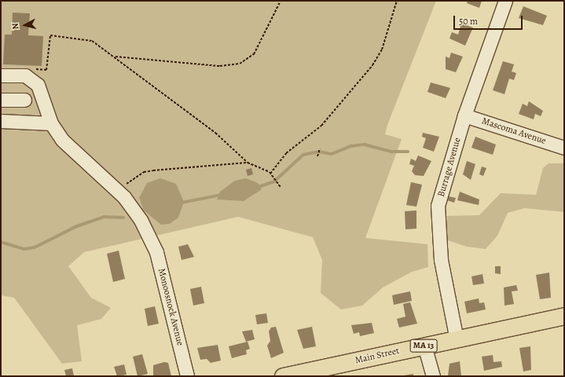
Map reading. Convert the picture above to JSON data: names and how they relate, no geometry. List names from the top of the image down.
{
  "streets": {
    "main road": ["MA 13", "Main Street"],
    "street": ["Mascoma Avenue", "Burrage Avenue", "Monoosnock Avenue"]
  },
  "crossings": [
    ["Mascoma Avenue", "Burrage Avenue"],
    ["Burrage Avenue", "Main Street"]
  ],
  "scale_bar": "50 m",
  "north": "left"
}
